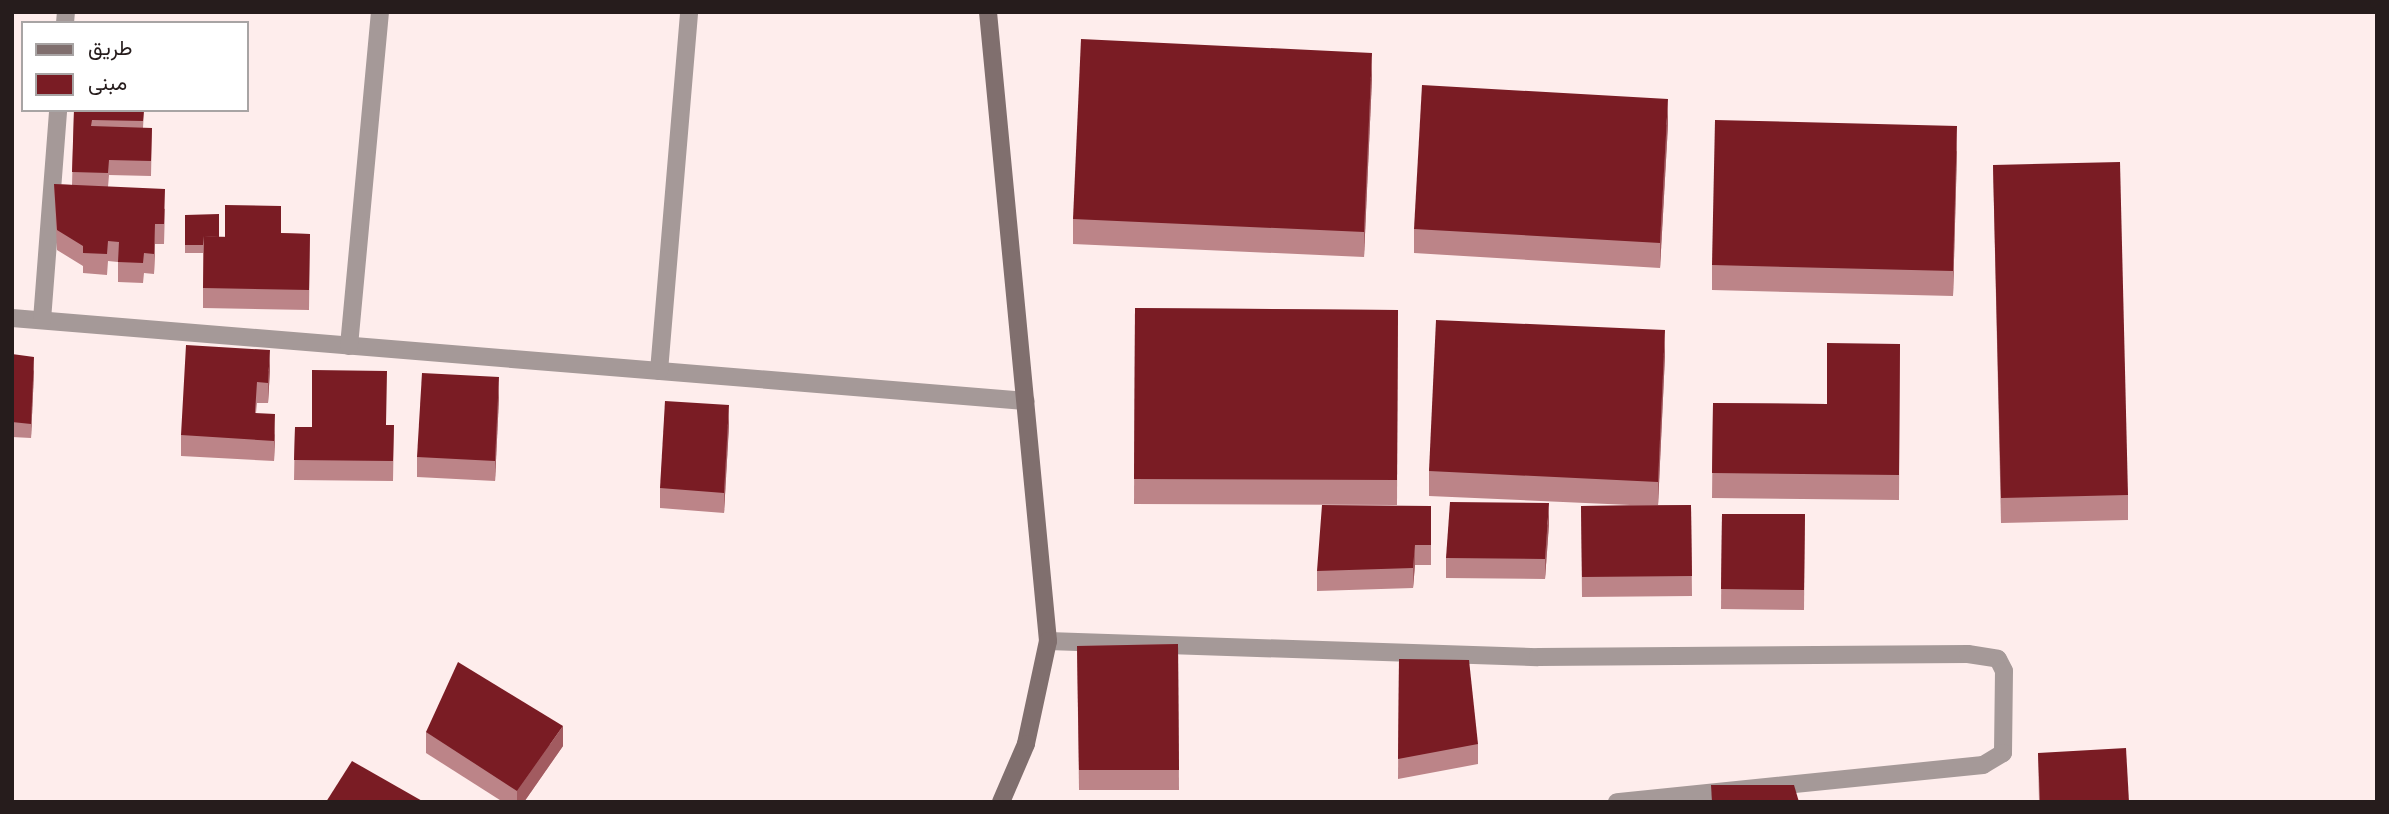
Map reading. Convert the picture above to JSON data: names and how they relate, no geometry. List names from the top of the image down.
{
  "legend": ["طريق", "مبنى"]
}
